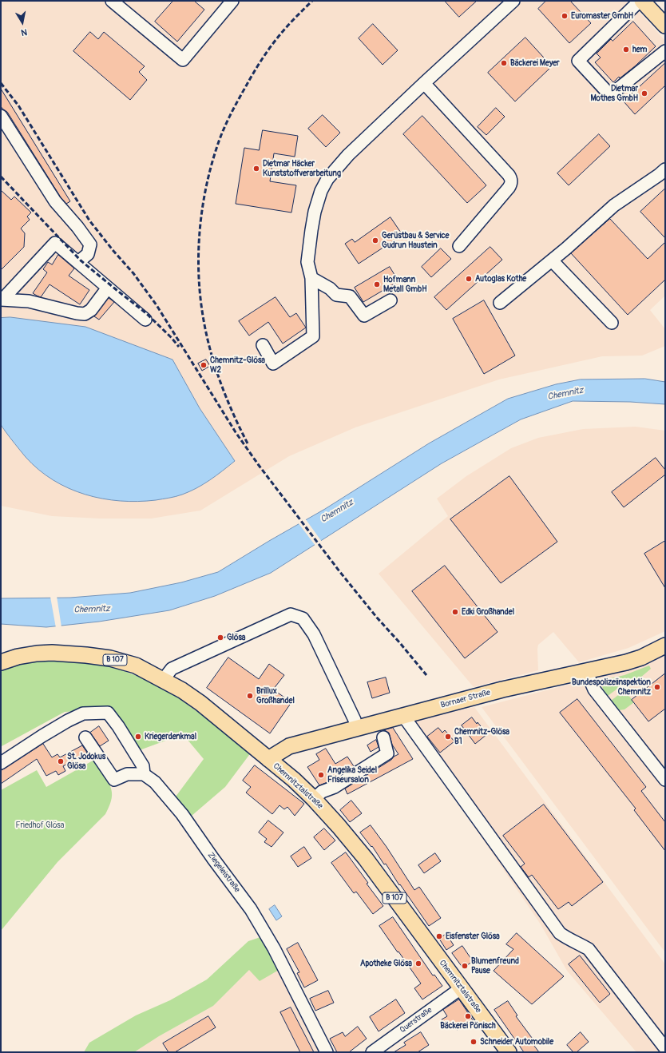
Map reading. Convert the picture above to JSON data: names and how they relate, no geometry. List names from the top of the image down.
{
  "streets": {
    "main road": ["B 107", "Bornaer Straße", "Chemnitztalstraße"],
    "street": ["Ziegeleistraße", "Querstraße"]
  },
  "crossings": [
    ["Bornaer Straße", "Chemnitztalstraße"],
    ["Chemnitztalstraße", "Querstraße"]
  ],
  "water": ["Chemnitz"],
  "parks": ["Friedhof Glösa"],
  "places": [
    "Euromaster GmbH",
    "hem",
    "Bäckerei Meyer",
    "Dietmar Mothes GmbH",
    "Dietmar Häcker Kunststoffverarbeitung",
    "Gerüstbau & Service Gudrun Haustein",
    "Autoglas Kothe",
    "Hofmann Metall GmbH",
    "Chemnitz-Glösa W2",
    "Edki Großhandel",
    "Glösa",
    "Bundespolizeiinspektion Chemnitz",
    "Brillux Großhandel",
    "Kriegerdenkmal",
    "Chemnitz-Glösa B1",
    "St. Jodokus Glösa",
    "Angelika Seidel Friseursalon",
    "Eisfenster Glösa",
    "Apotheke Glösa",
    "Blumenfreund Pause",
    "Bäckerei Pönisch",
    "Schneider Automobile"
  ],
  "north": "bottom"
}
